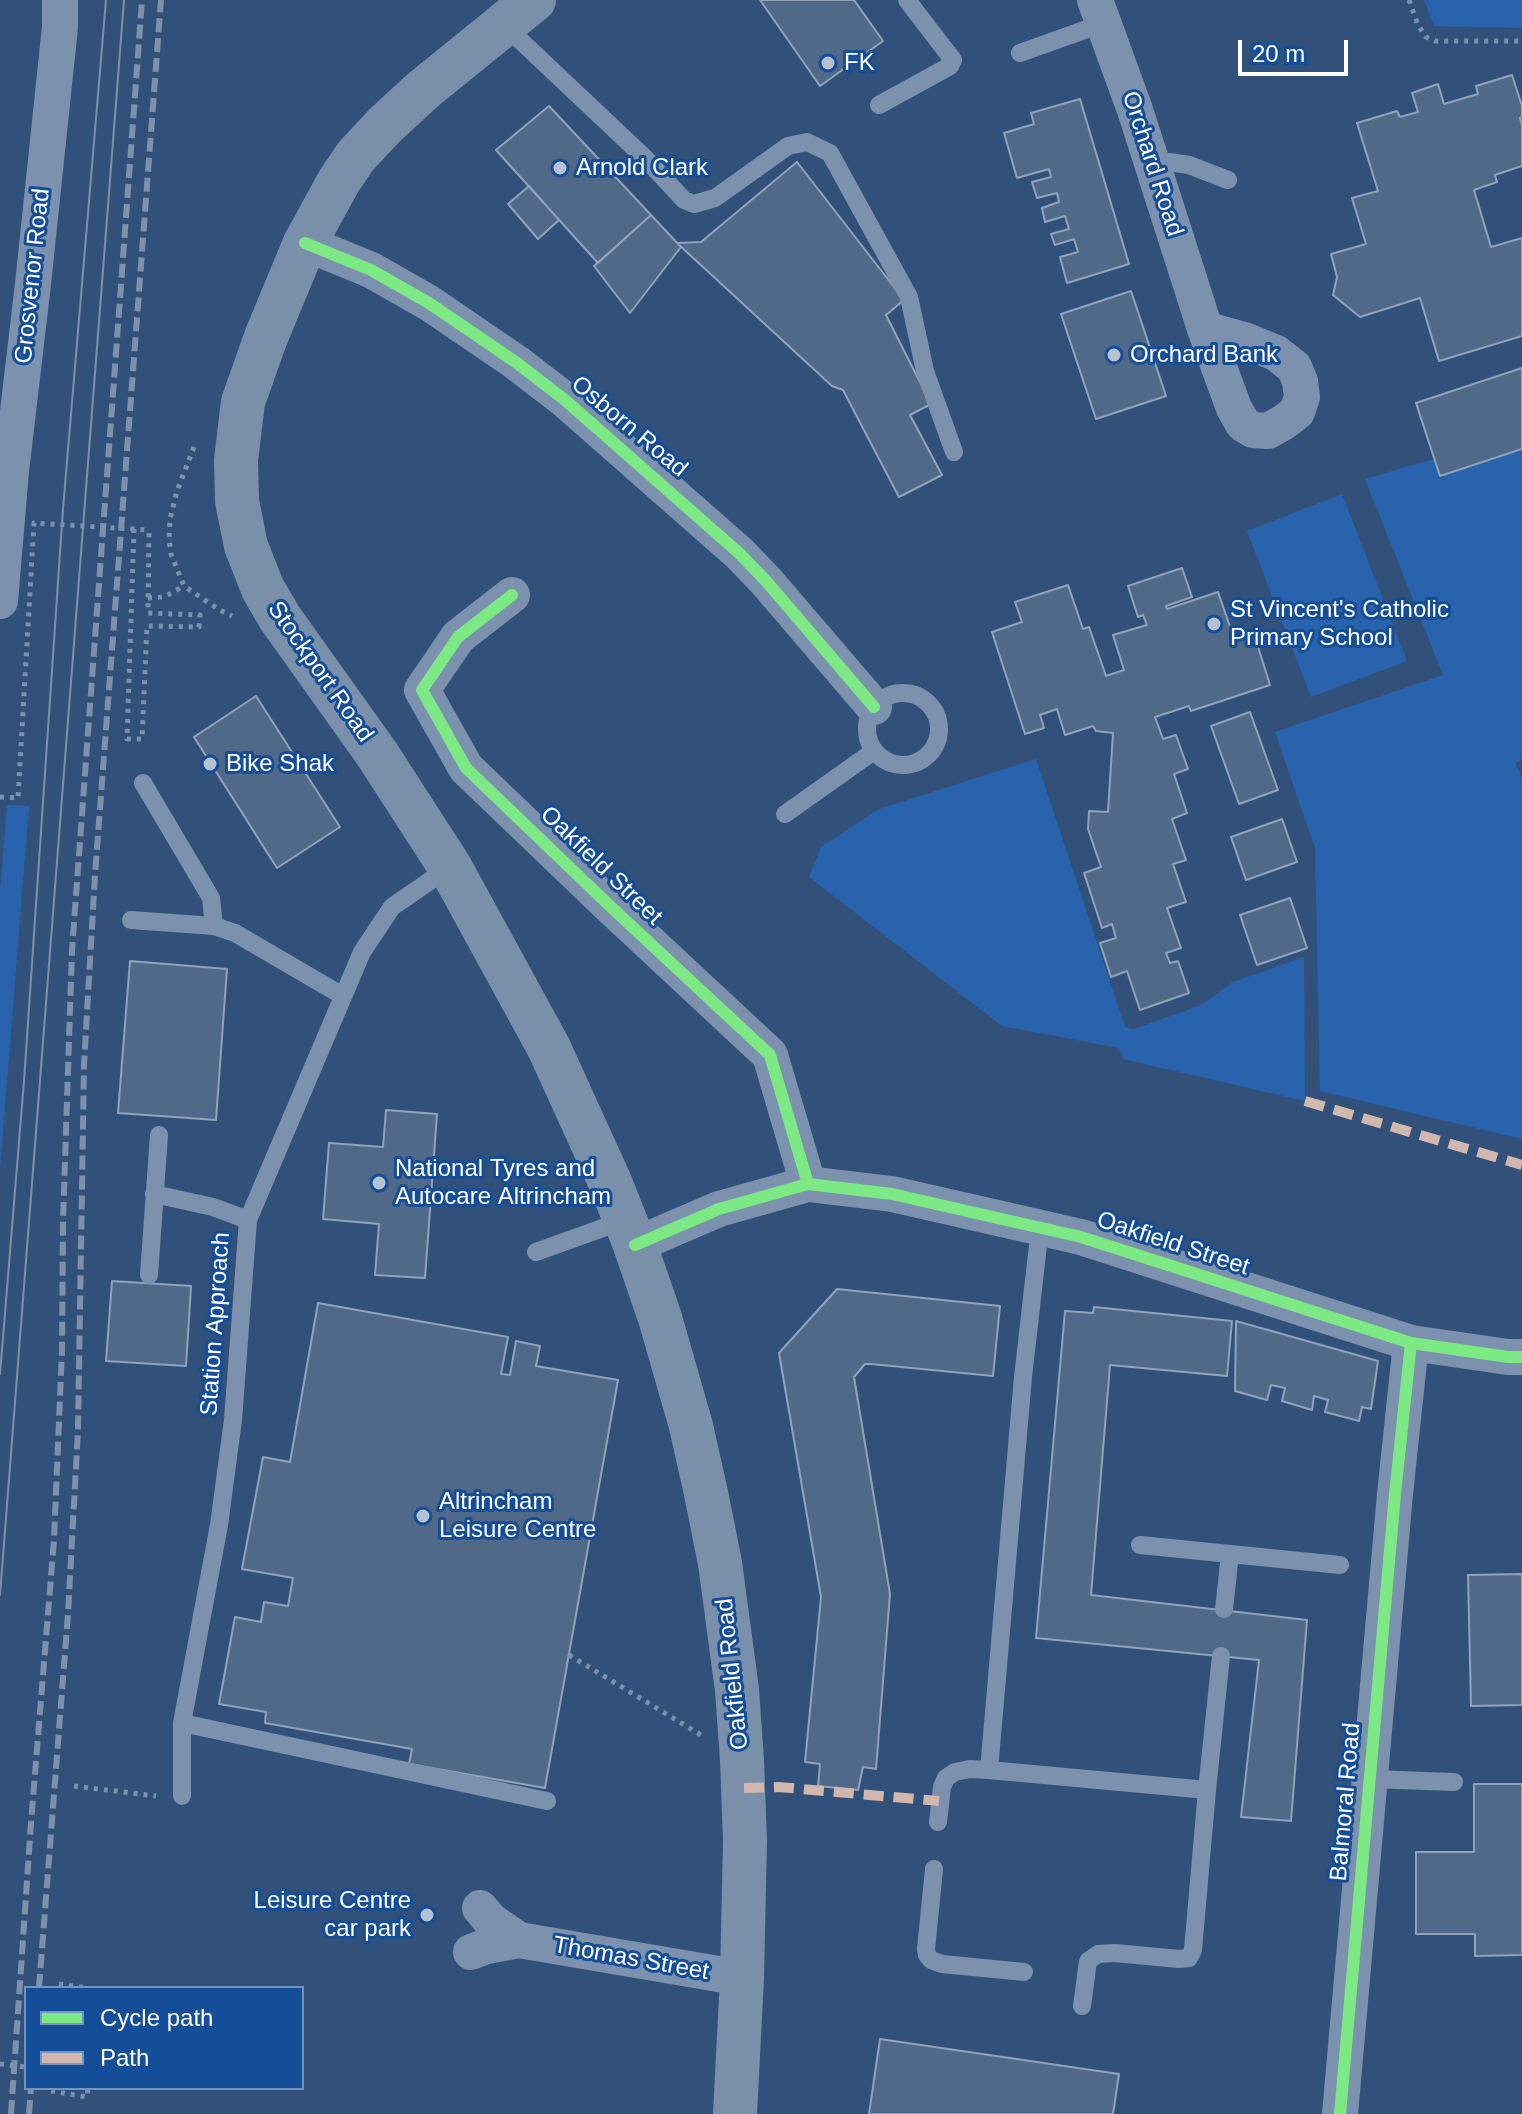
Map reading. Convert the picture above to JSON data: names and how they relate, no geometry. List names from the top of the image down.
{
  "streets": {
    "main road": ["Stockport Road", "Oakfield Road"],
    "street": [
      "Orchard Road",
      "Grosvenor Road",
      "Osborn Road",
      "Oakfield Street",
      "Balmoral Road",
      "Thomas Street"
    ],
    "lane": ["Station Approach"]
  },
  "crossings": [
    ["Osborn Road", "Stockport Road"],
    ["Stockport Road", "Oakfield Street"],
    ["Stockport Road", "Station Approach"],
    ["Stockport Road", "Oakfield Road"],
    ["Oakfield Street", "Oakfield Road"],
    ["Oakfield Street", "Balmoral Road"],
    ["Oakfield Road", "Thomas Street"]
  ],
  "places": [
    "FK",
    "Arnold Clark",
    "Orchard Bank",
    "St Vincent's Catholic Primary School",
    "Bike Shak",
    "National Tyres and Autocare Altrincham",
    "Altrincham Leisure Centre",
    "Leisure Centre car park"
  ],
  "legend": ["Cycle path", "Path"],
  "scale_bar": "20 m"
}
